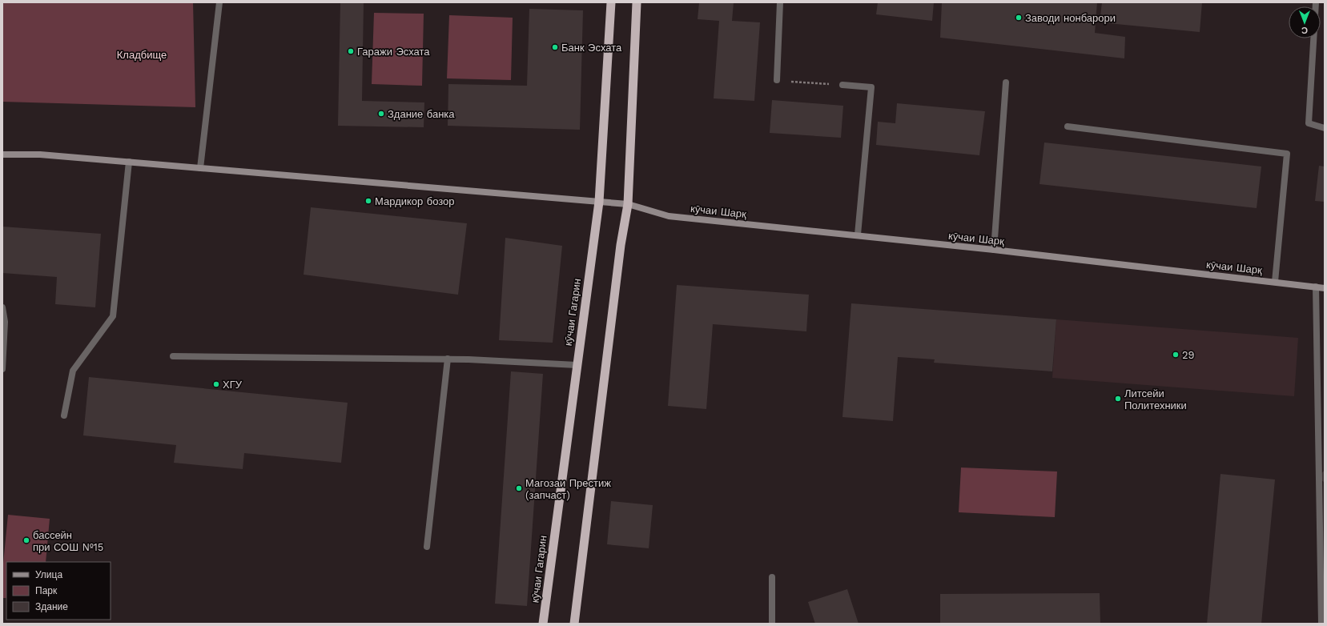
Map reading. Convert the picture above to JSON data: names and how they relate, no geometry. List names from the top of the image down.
{
  "streets": {
    "highway": ["кӯчаи Гагарин"],
    "main road": ["кӯчаи Шарқ"]
  },
  "crossings": [
    ["кӯчаи Шарқ", "кӯчаи Гагарин"]
  ],
  "parks": ["Кладбище"],
  "places": [
    "Заводи нонбарори",
    "Банк Эсхата",
    "Гаражи Эсхата",
    "Здание банка",
    "Мардикор бозор",
    "29",
    "ХГУ",
    "Литсейи Политехники",
    "Магозаи Престиж (запчаст)",
    "бассейн при СОШ №15"
  ],
  "legend": ["Улица", "Парк", "Здание"],
  "north": "bottom"
}
